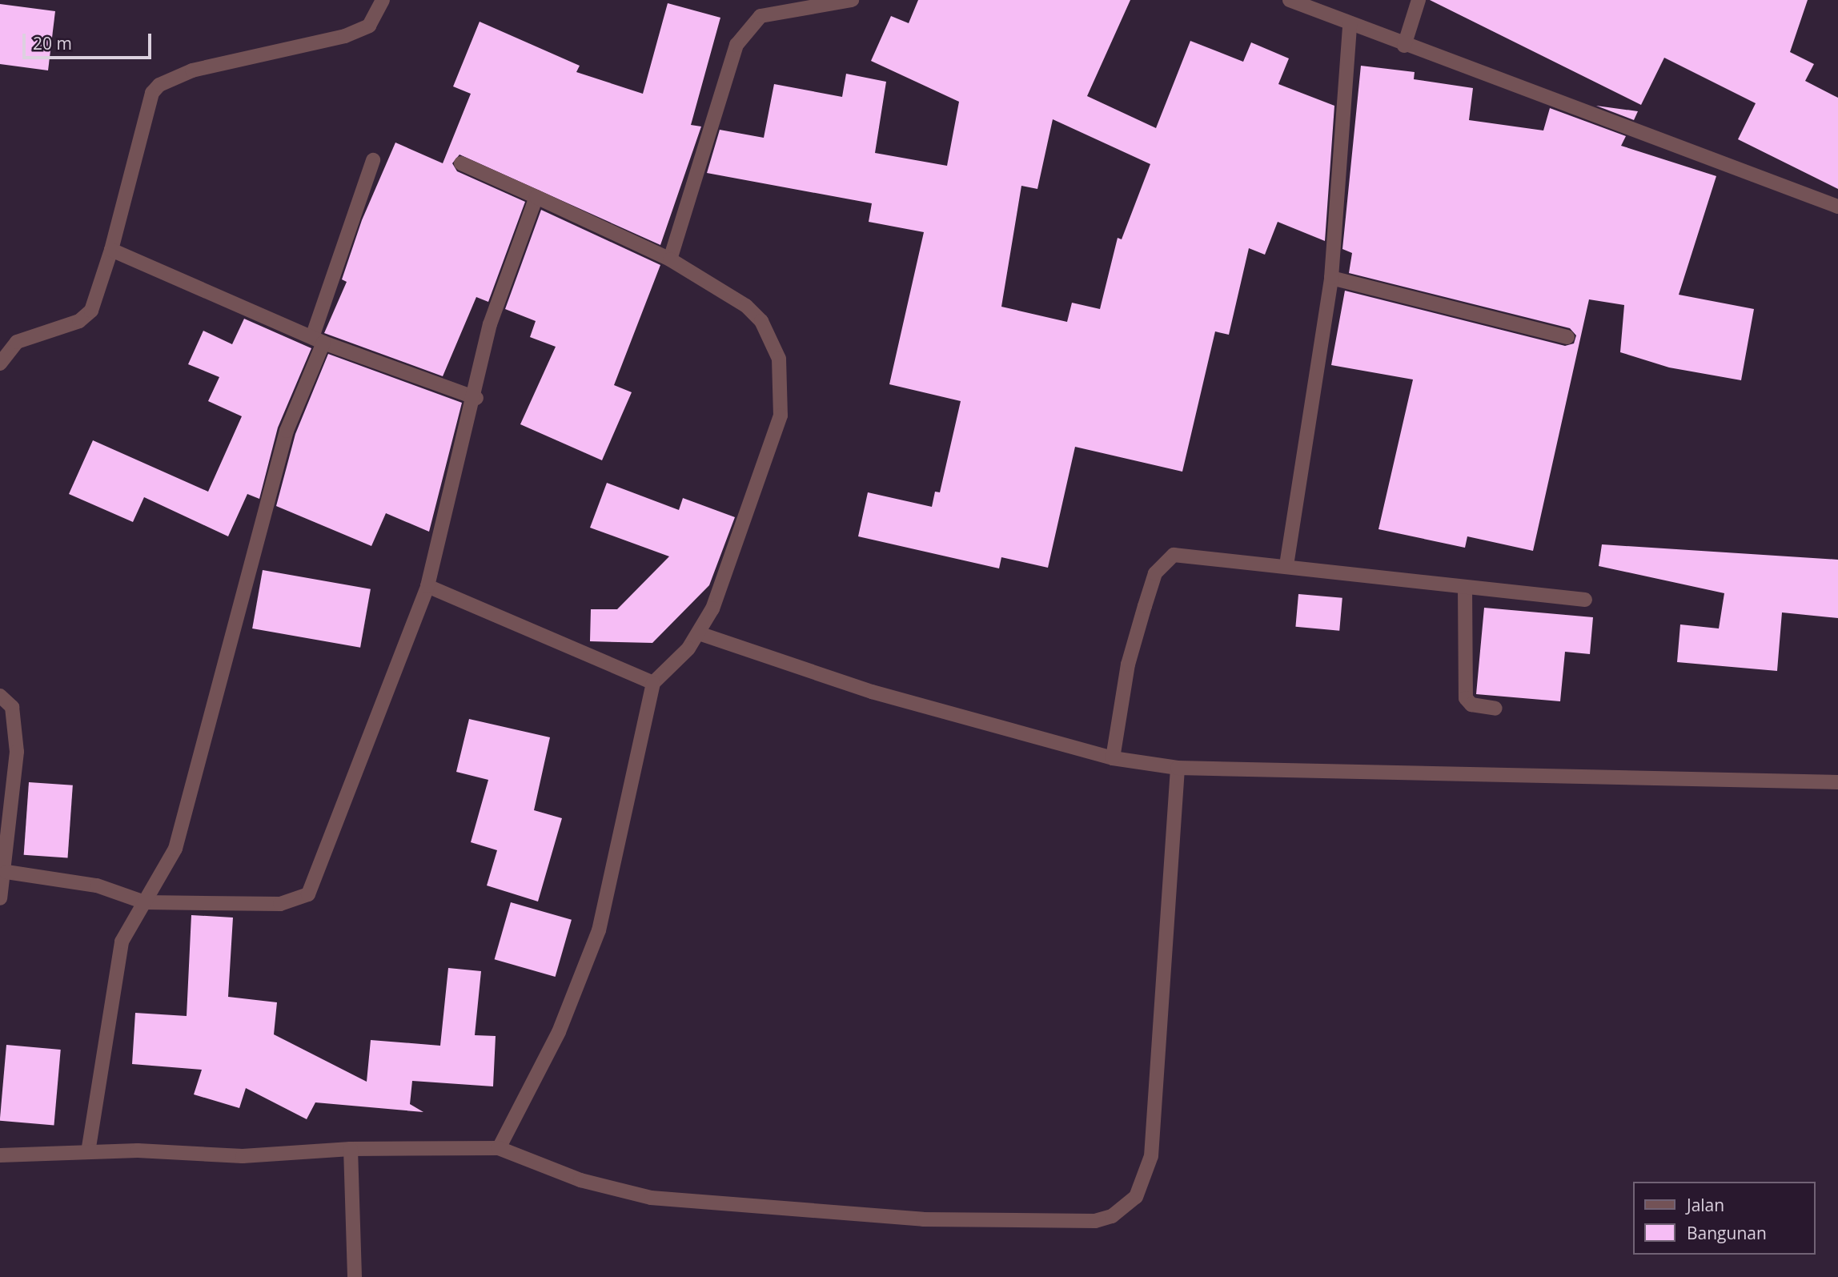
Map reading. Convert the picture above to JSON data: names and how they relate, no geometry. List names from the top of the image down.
{
  "legend": ["Jalan", "Bangunan"],
  "scale_bar": "20 m"
}
